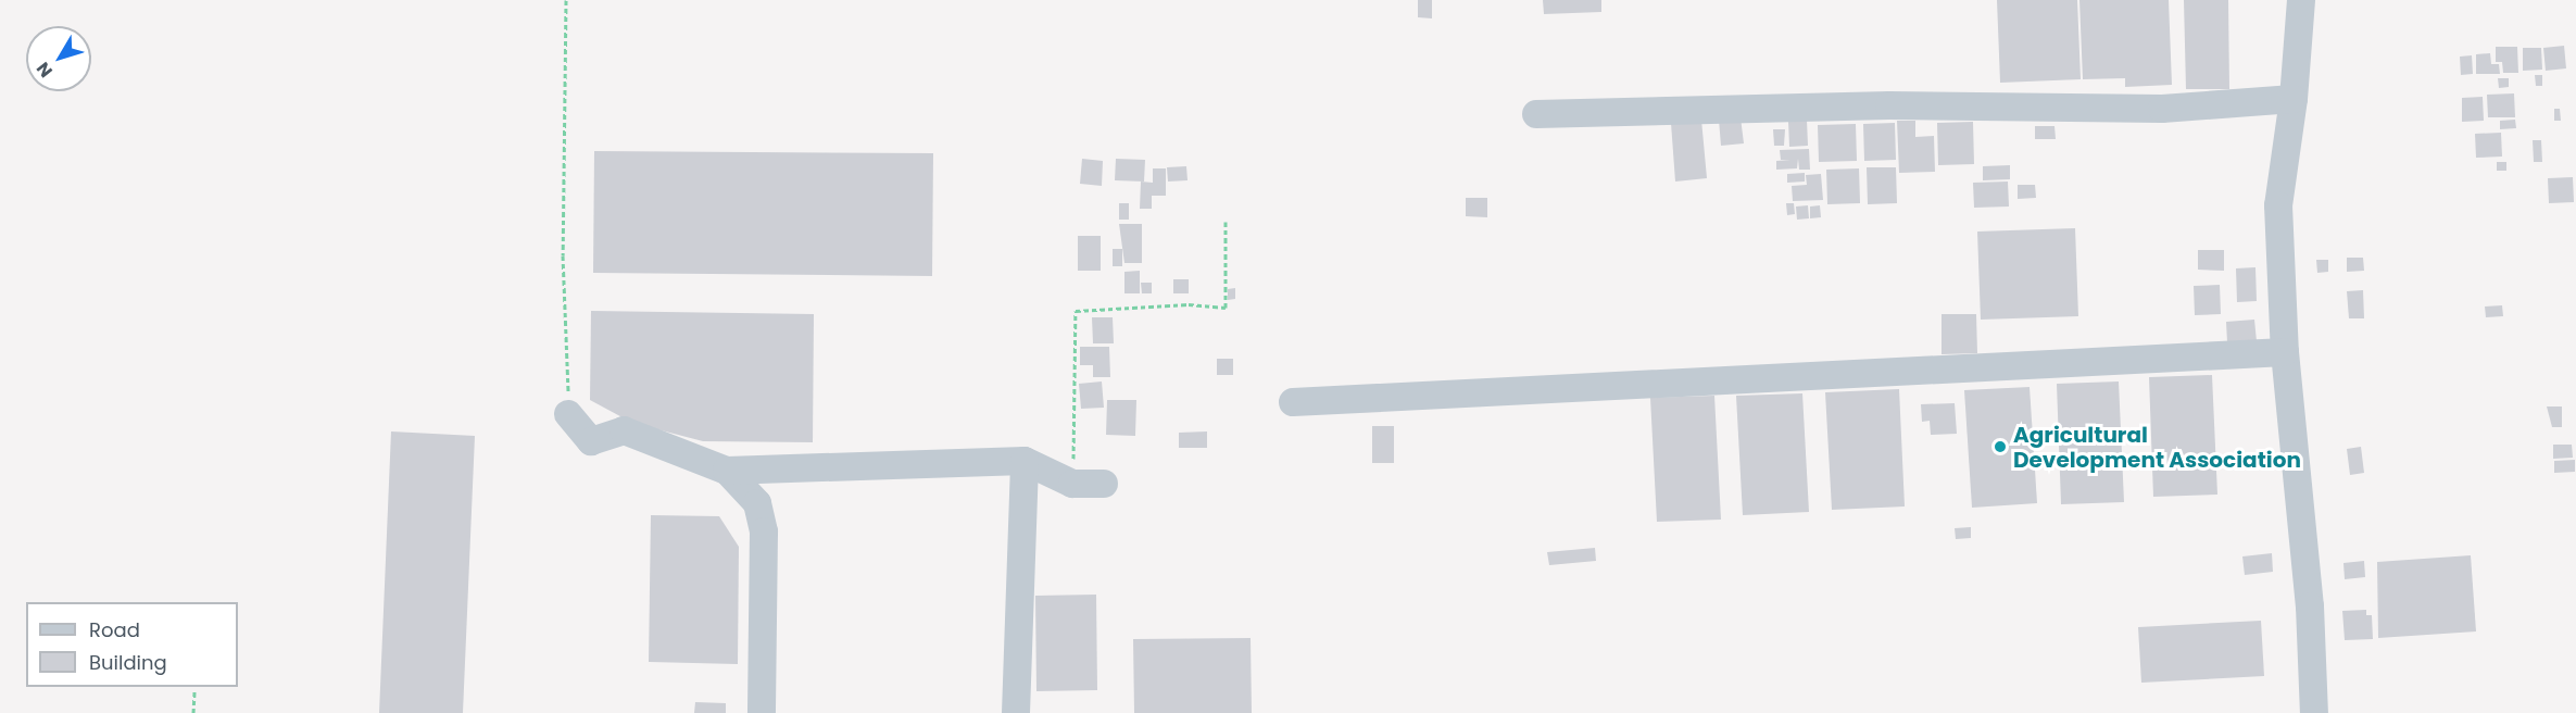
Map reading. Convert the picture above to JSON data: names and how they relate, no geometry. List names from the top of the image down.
{
  "places": ["Agricultural Development Association"],
  "legend": ["Road", "Building"],
  "north": "bottom left"
}
